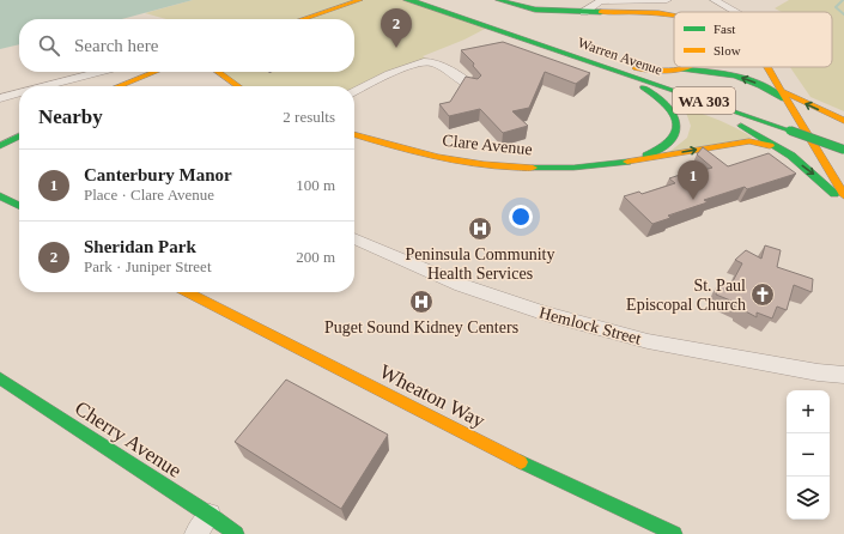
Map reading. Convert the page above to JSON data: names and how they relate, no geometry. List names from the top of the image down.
{
  "streets": {
    "main road": [
      "Warren Avenue",
      "WA 303",
      "Clare Avenue",
      "Wheaton Way",
      "Cherry Avenue"
    ],
    "street": ["Hemlock Street"]
  },
  "places": {
    "hospital": ["Peninsula Community Health Services", "Puget Sound Kidney Centers"],
    "church": ["St. Paul Episcopal Church"]
  },
  "legend": ["Fast", "Slow"],
  "page": {
    "pins": ["2", "1"],
    "search": "Search here",
    "heading": ["Nearby", "2 results"],
    "list": [
      {
        "mark": "1",
        "name": "Canterbury Manor",
        "note": "Place · Clare Avenue",
        "value": "100 m"
      },
      {
        "mark": "2",
        "name": "Sheridan Park",
        "note": "Park · Juniper Street",
        "value": "200 m"
      }
    ],
    "map_buttons": ["+", "−"]
  }
}
